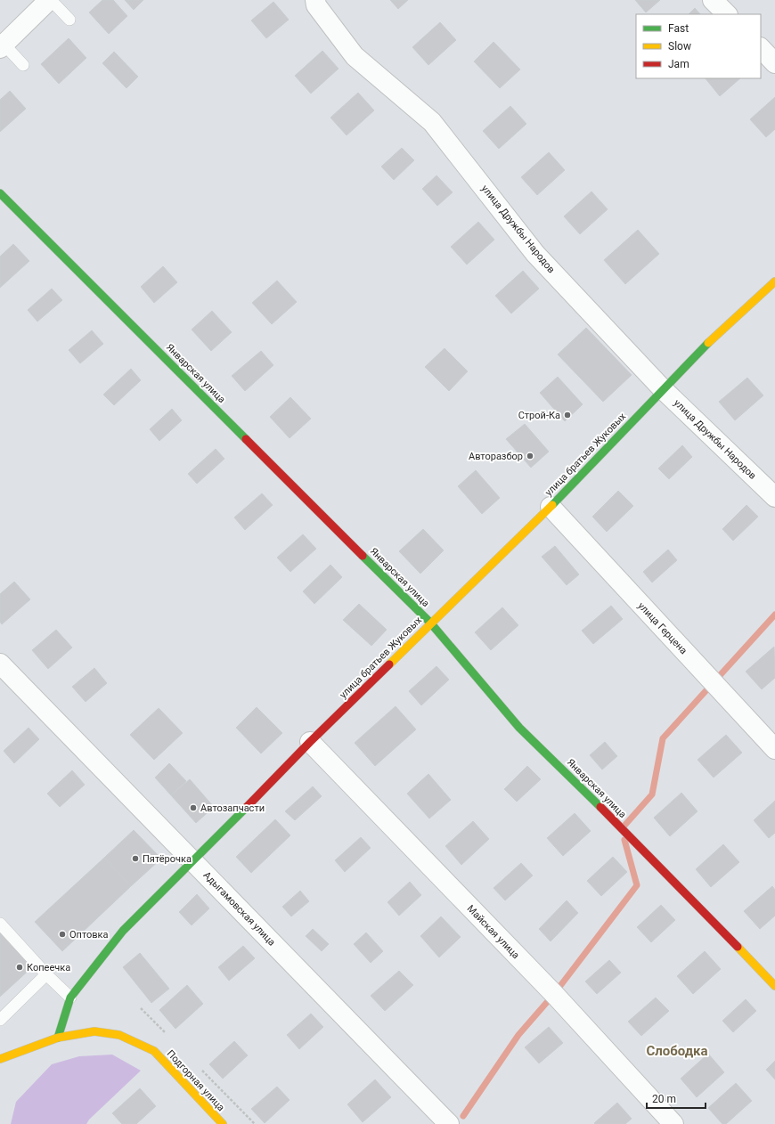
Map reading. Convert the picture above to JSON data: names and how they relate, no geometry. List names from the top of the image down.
{
  "streets": {
    "street": [
      "улица Дружбы Народов",
      "Январская улица",
      "улица братьев Жуковых",
      "улица Герцена",
      "Адыгамовская улица",
      "Майская улица",
      "Подгорная улица"
    ]
  },
  "crossings": [
    ["улица Дружбы Народов", "улица братьев Жуковых"],
    ["Январская улица", "улица братьев Жуковых"],
    ["улица братьев Жуковых", "улица Герцена"],
    ["улица братьев Жуковых", "Адыгамовская улица"],
    ["улица братьев Жуковых", "Майская улица"],
    ["улица братьев Жуковых", "Подгорная улица"]
  ],
  "districts": ["Слободка"],
  "places": [
    "Строй-Ка",
    "Авторазбор",
    "Автозапчасти",
    "Пятёрочка",
    "Оптовка",
    "Копеечка"
  ],
  "legend": ["Fast", "Slow", "Jam"],
  "scale_bar": "20 m"
}
